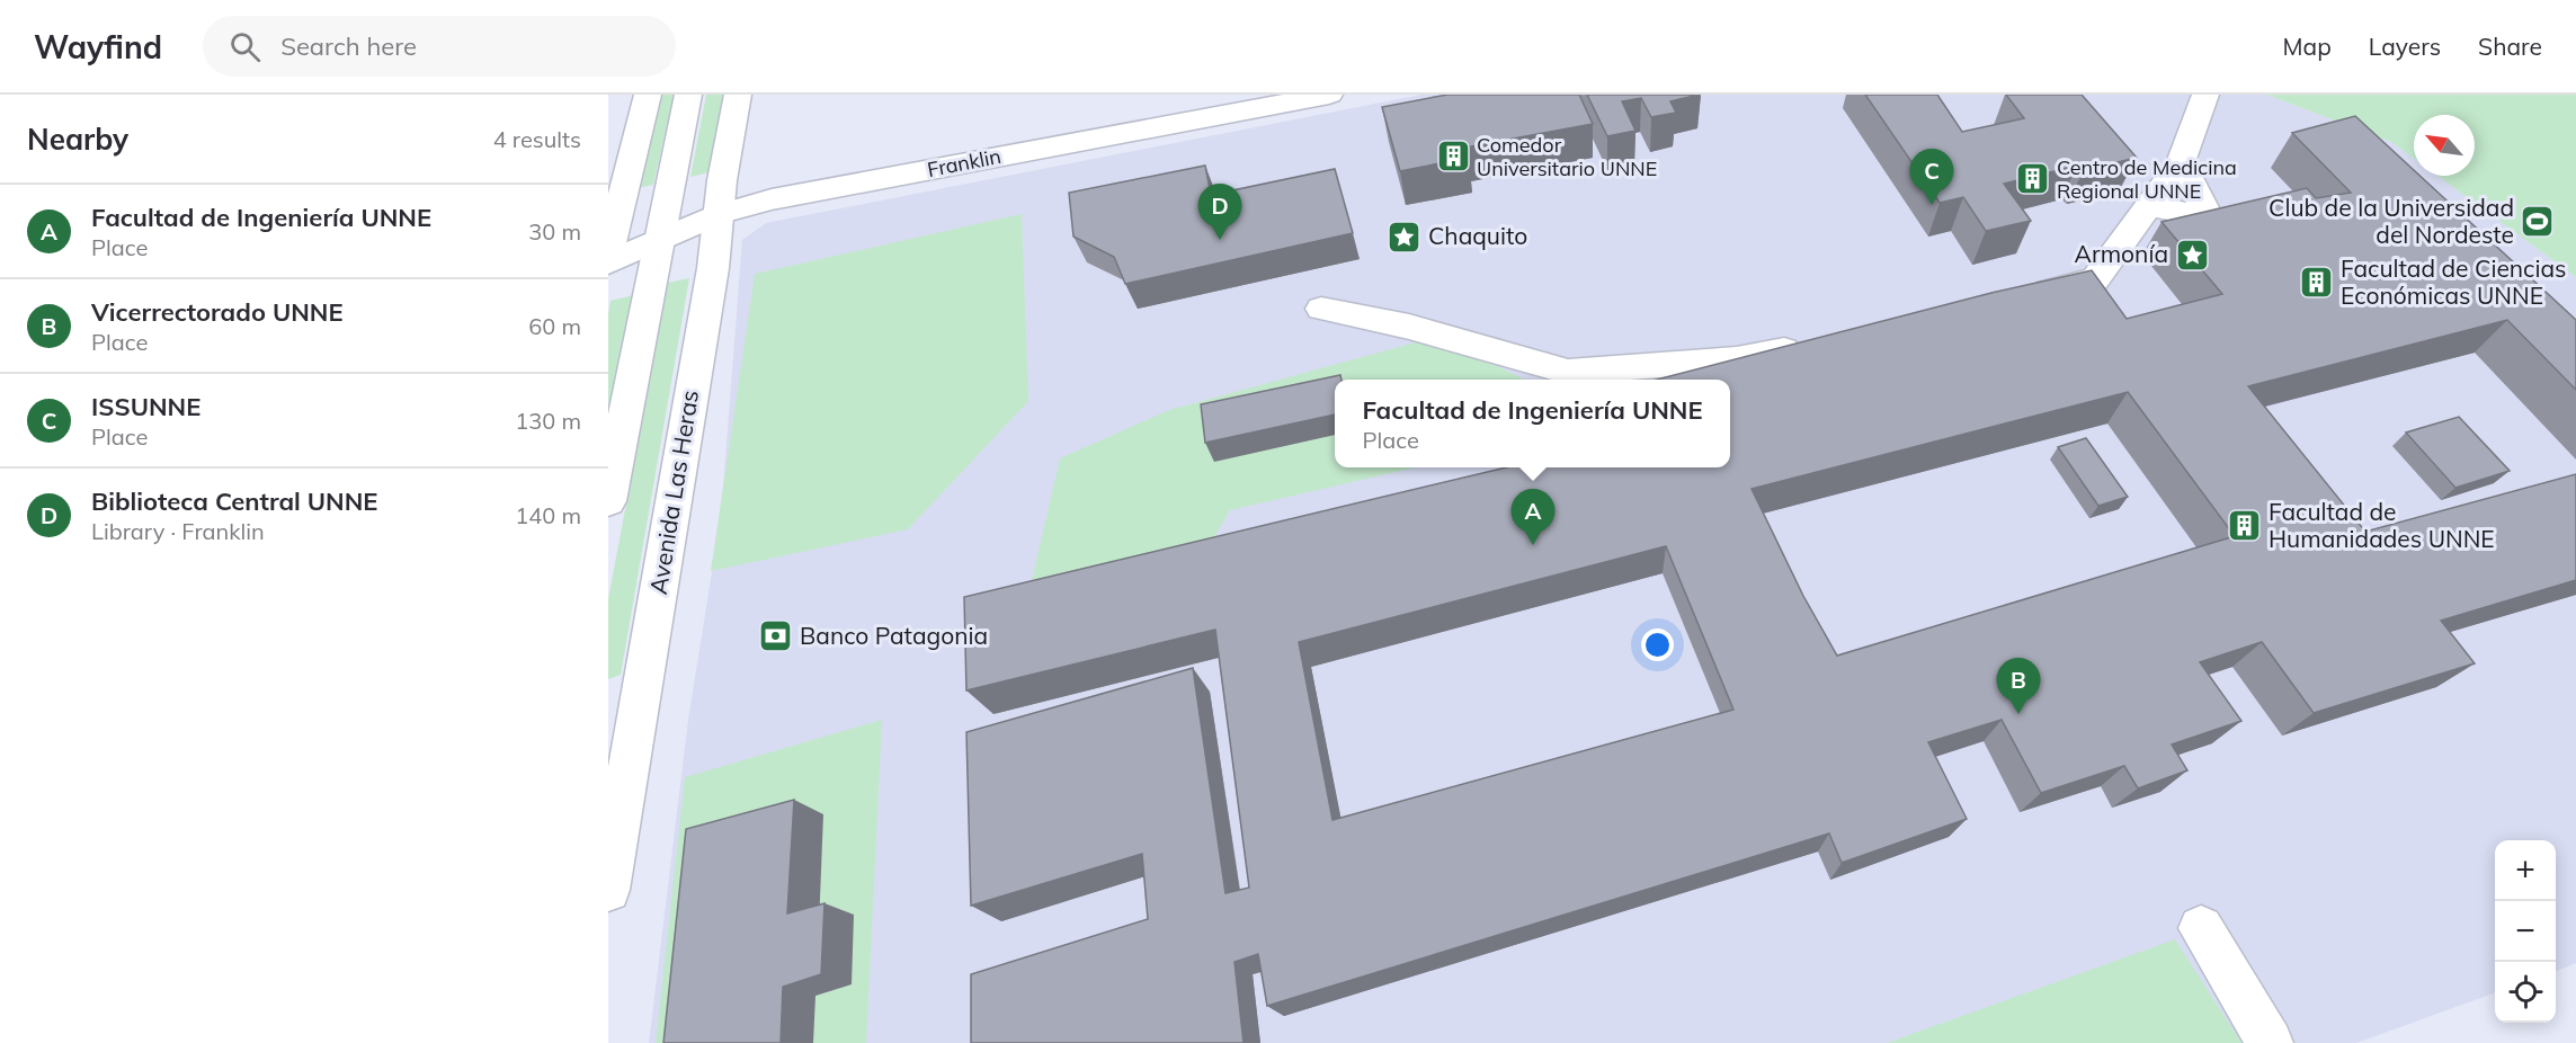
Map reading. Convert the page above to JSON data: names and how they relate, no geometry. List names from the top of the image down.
{
  "streets": {
    "main road": ["Franklin", "Avenida Las Heras"]
  },
  "crossings": [
    ["Franklin", "Avenida Las Heras"]
  ],
  "places": {
    "building": [
      "Comedor Universitario UNNE",
      "Centro de Medicina Regional UNNE",
      "Facultad de Ciencias Económicas UNNE",
      "Facultad de Humanidades UNNE"
    ],
    "sports": ["Club de la Universidad del Nordeste"],
    "place": ["Chaquito", "Armonía"],
    "bank": ["Banco Patagonia"]
  },
  "north": "top left",
  "page": {
    "header": "Wayfind",
    "search": "Search here",
    "nav": ["Map", "Layers", "Share"],
    "heading": ["Nearby", "4 results"],
    "pins": [
      "C",
      "D",
      "A",
      "B"
    ],
    "list": [
      {
        "mark": "A",
        "name": "Facultad de Ingeniería UNNE",
        "note": "Place",
        "value": "30 m"
      },
      {
        "mark": "B",
        "name": "Vicerrectorado UNNE",
        "note": "Place",
        "value": "60 m"
      },
      {
        "mark": "C",
        "name": "ISSUNNE",
        "note": "Place",
        "value": "130 m"
      },
      {
        "mark": "D",
        "name": "Biblioteca Central UNNE",
        "note": "Library · Franklin",
        "value": "140 m"
      }
    ],
    "popup": ["Facultad de Ingeniería UNNE", "Place"],
    "map_buttons": ["+", "−"]
  }
}
